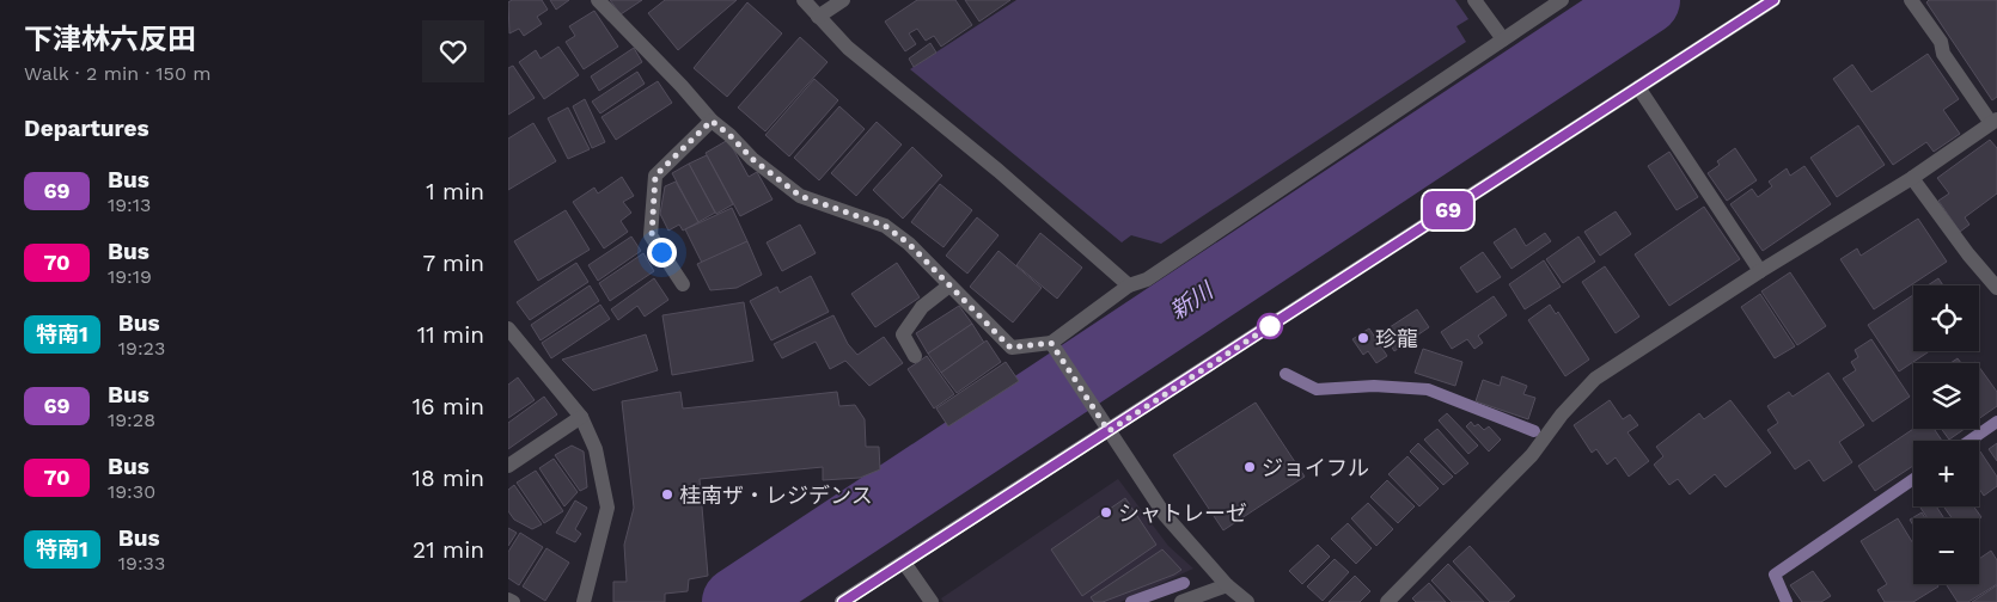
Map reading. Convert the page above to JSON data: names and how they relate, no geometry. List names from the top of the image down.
{
  "water": ["新川"],
  "places": [
    "珍龍",
    "ジョイフル",
    "桂南ザ・レジデンス",
    "シャトレーゼ"
  ],
  "lines": ["bus line 69"],
  "page": {
    "heading": [
      ["下津林六反田", "Walk · 2 min · 150 m"],
      "Departures"
    ],
    "on_map": "69",
    "list": [
      {
        "mark": "69",
        "name": "Bus",
        "note": "19:13",
        "value": "1 min"
      },
      {
        "mark": "70",
        "name": "Bus",
        "note": "19:19",
        "value": "7 min"
      },
      {
        "mark": "特南1",
        "name": "Bus",
        "note": "19:23",
        "value": "11 min"
      },
      {
        "mark": "69",
        "name": "Bus",
        "note": "19:28",
        "value": "16 min"
      },
      {
        "mark": "70",
        "name": "Bus",
        "note": "19:30",
        "value": "18 min"
      },
      {
        "mark": "特南1",
        "name": "Bus",
        "note": "19:33",
        "value": "21 min"
      }
    ],
    "map_buttons": ["+", "−"]
  }
}
